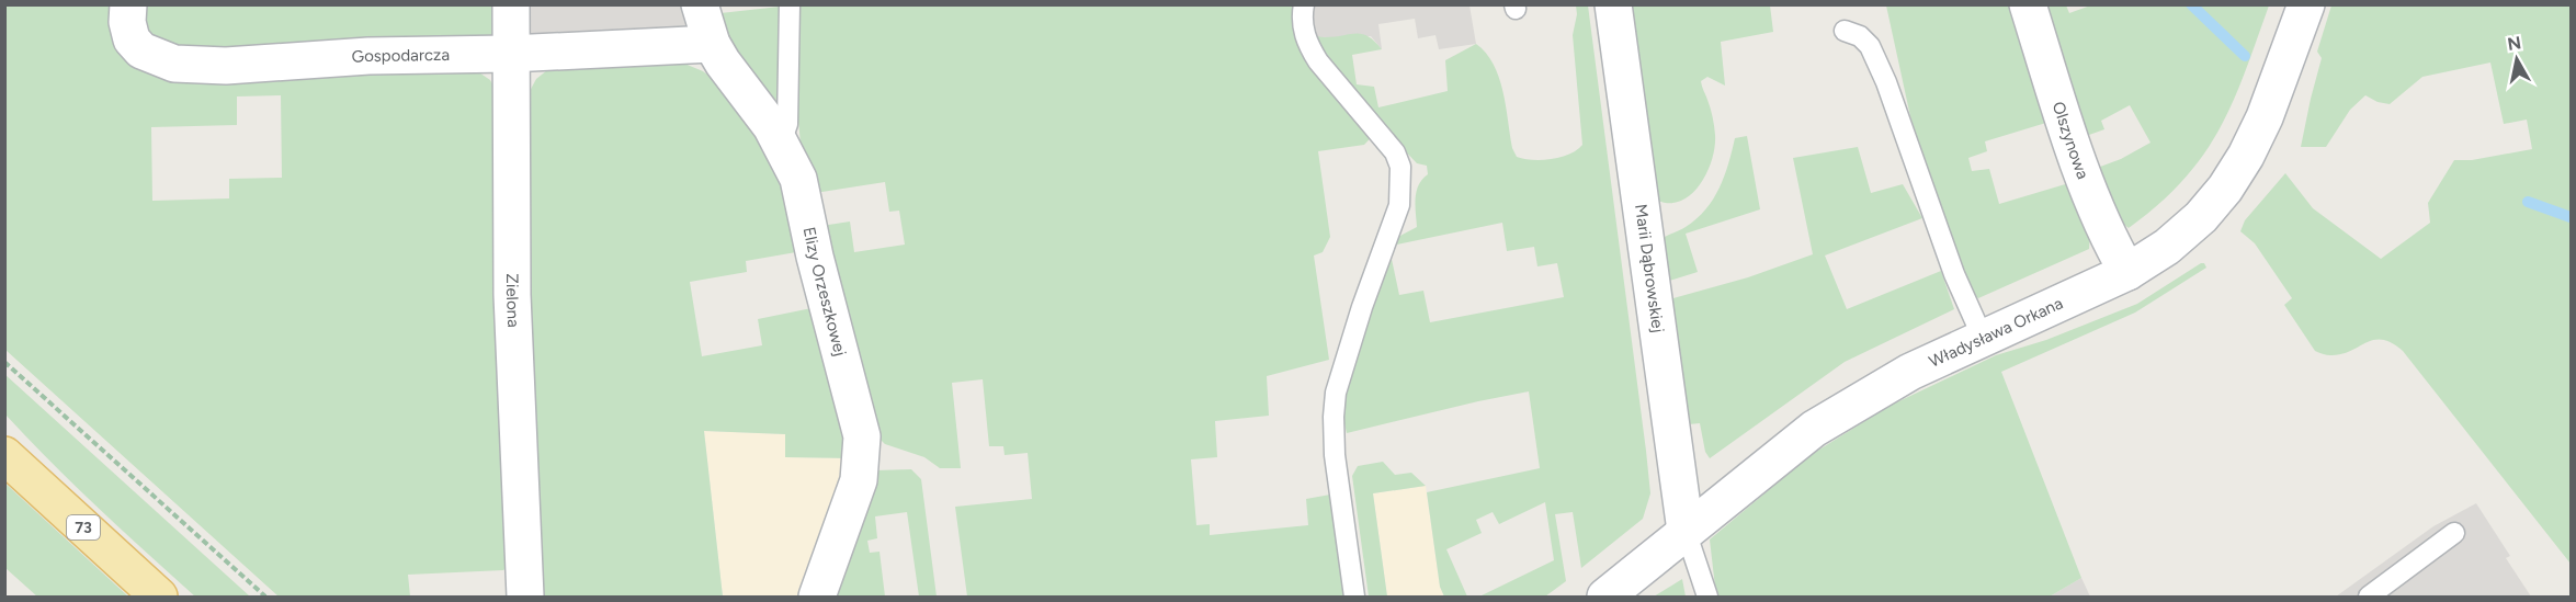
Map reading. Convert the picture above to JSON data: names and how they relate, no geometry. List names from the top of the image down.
{
  "streets": {
    "main road": ["73"],
    "street": [
      "Gospodarcza",
      "Olszynowa",
      "Marii Dąbrowskiej",
      "Elizy Orzeszkowej",
      "Zielona",
      "Władysława Orkana"
    ]
  },
  "crossings": [
    ["Gospodarcza", "Elizy Orzeszkowej"],
    ["Gospodarcza", "Zielona"],
    ["Olszynowa", "Władysława Orkana"],
    ["Marii Dąbrowskiej", "Władysława Orkana"]
  ],
  "north": "top"
}
